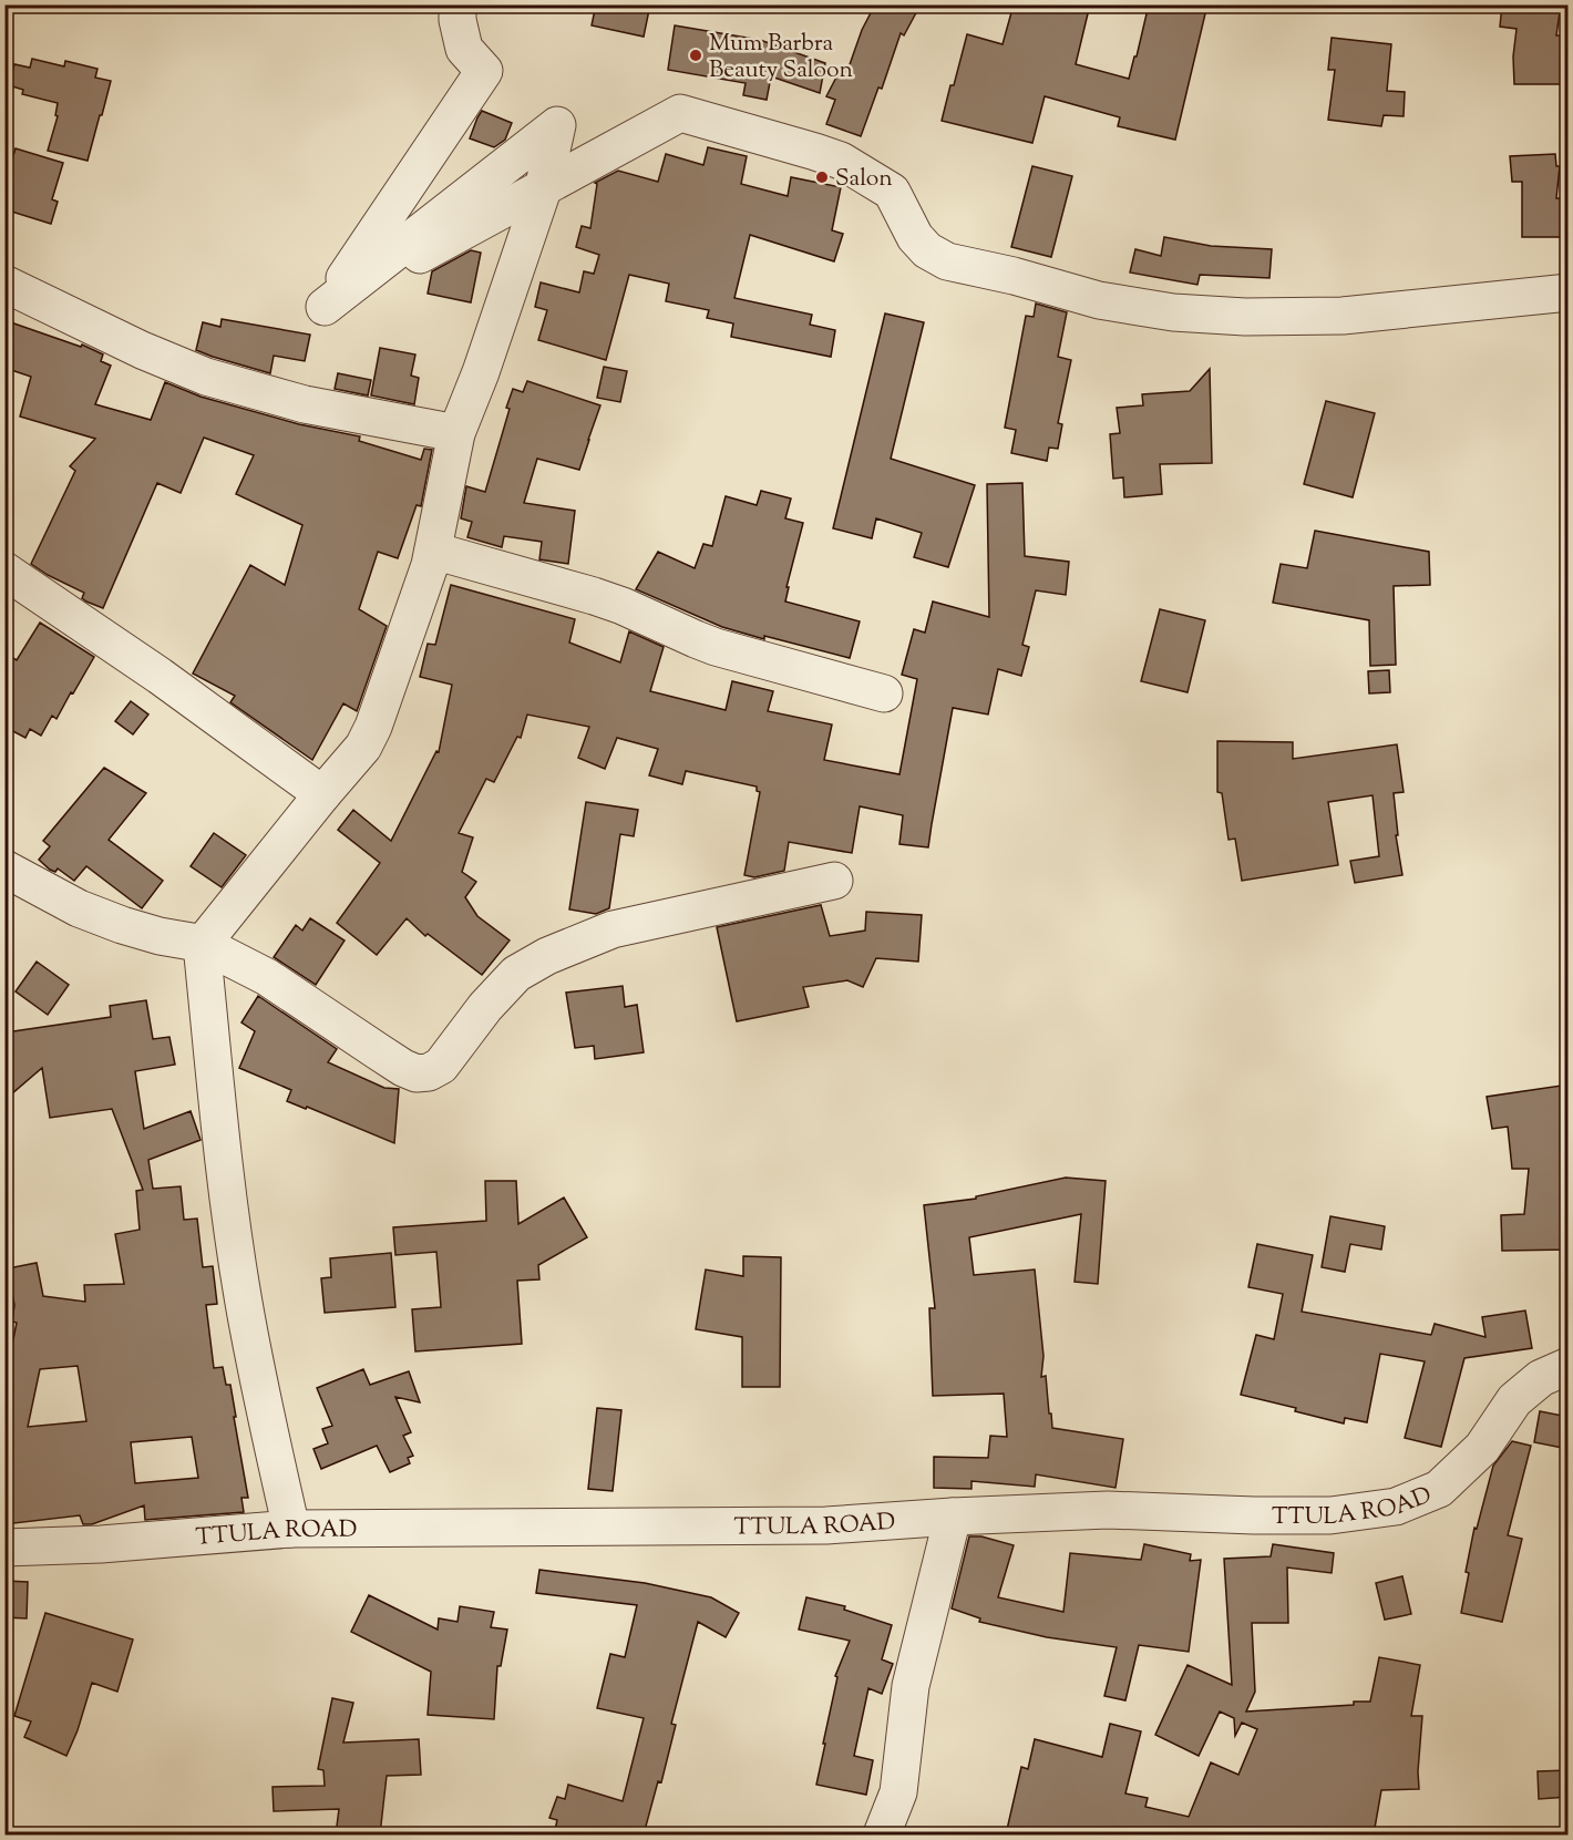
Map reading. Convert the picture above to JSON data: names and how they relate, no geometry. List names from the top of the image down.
{
  "streets": {
    "street": ["TTULA ROAD"]
  },
  "places": ["Mum Barbra Beauty Saloon", "Salon"]
}
